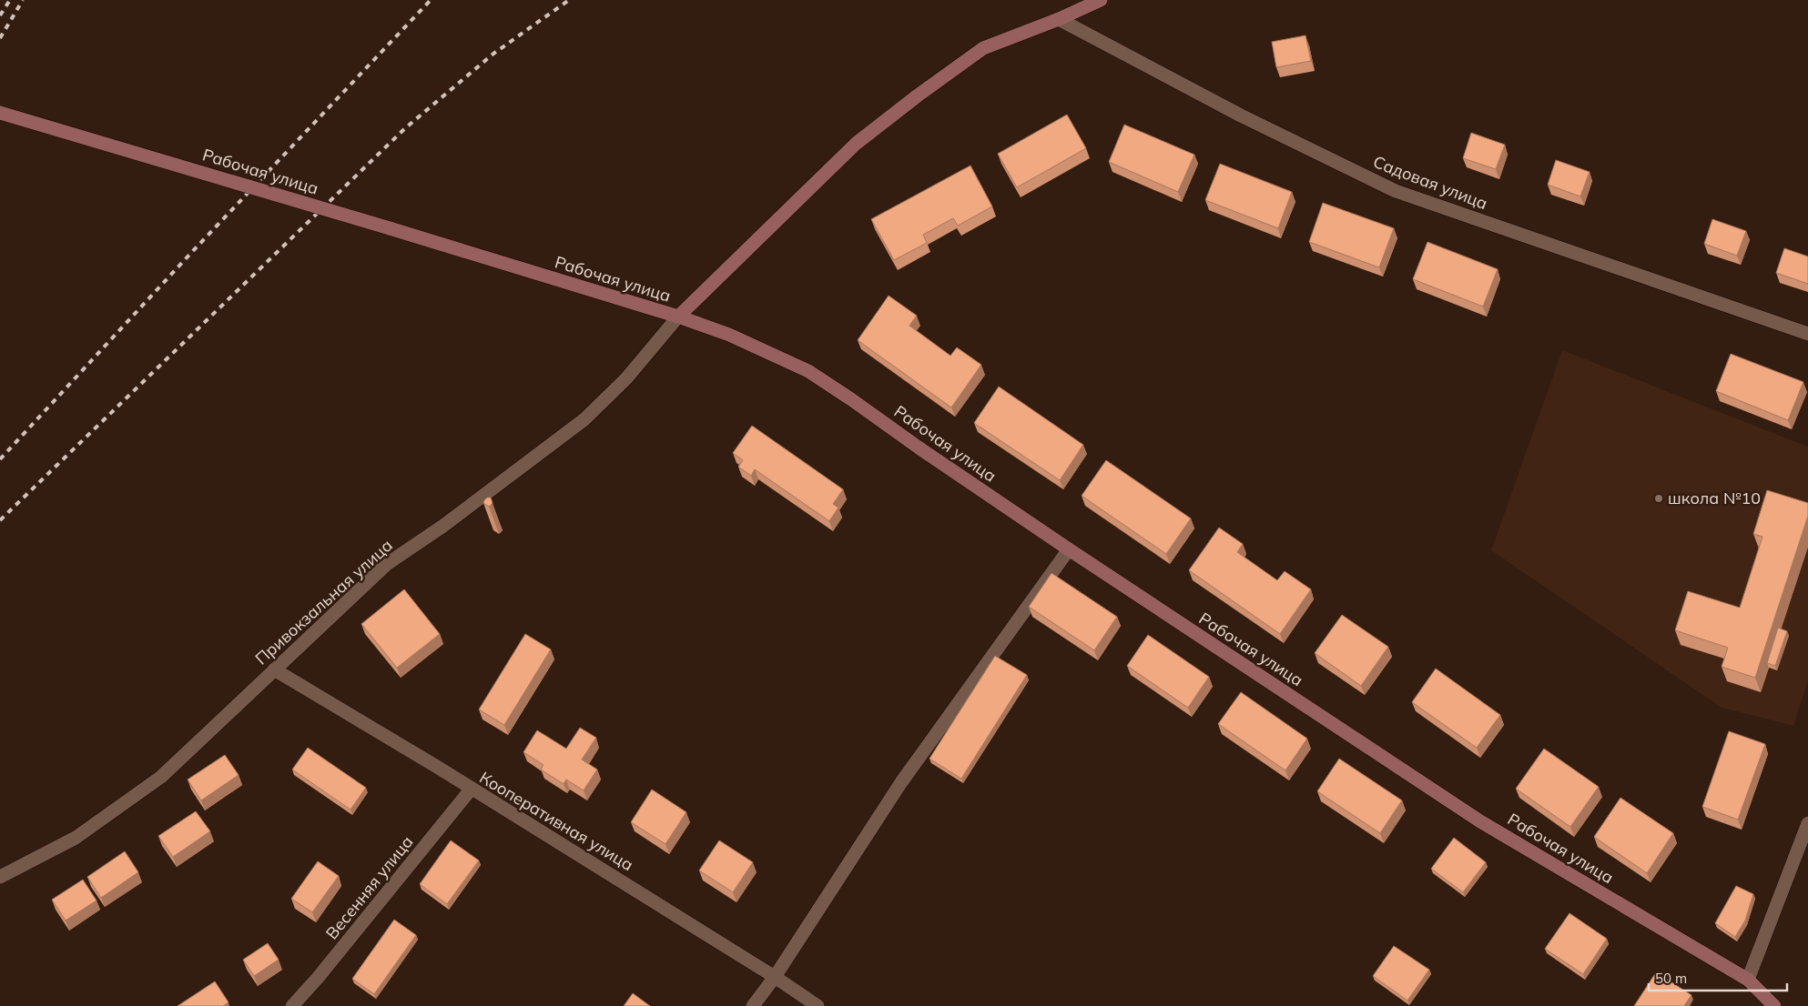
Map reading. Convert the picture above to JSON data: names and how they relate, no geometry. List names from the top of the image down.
{
  "streets": {
    "street": [
      "Рабочая улица",
      "Садовая улица",
      "Привокзальная улица",
      "Кооперативная улица",
      "Весенняя улица"
    ]
  },
  "crossings": [
    ["Рабочая улица", "Привокзальная улица"],
    ["Привокзальная улица", "Кооперативная улица"],
    ["Кооперативная улица", "Весенняя улица"]
  ],
  "places": ["школа №10"],
  "scale_bar": "50 m"
}
